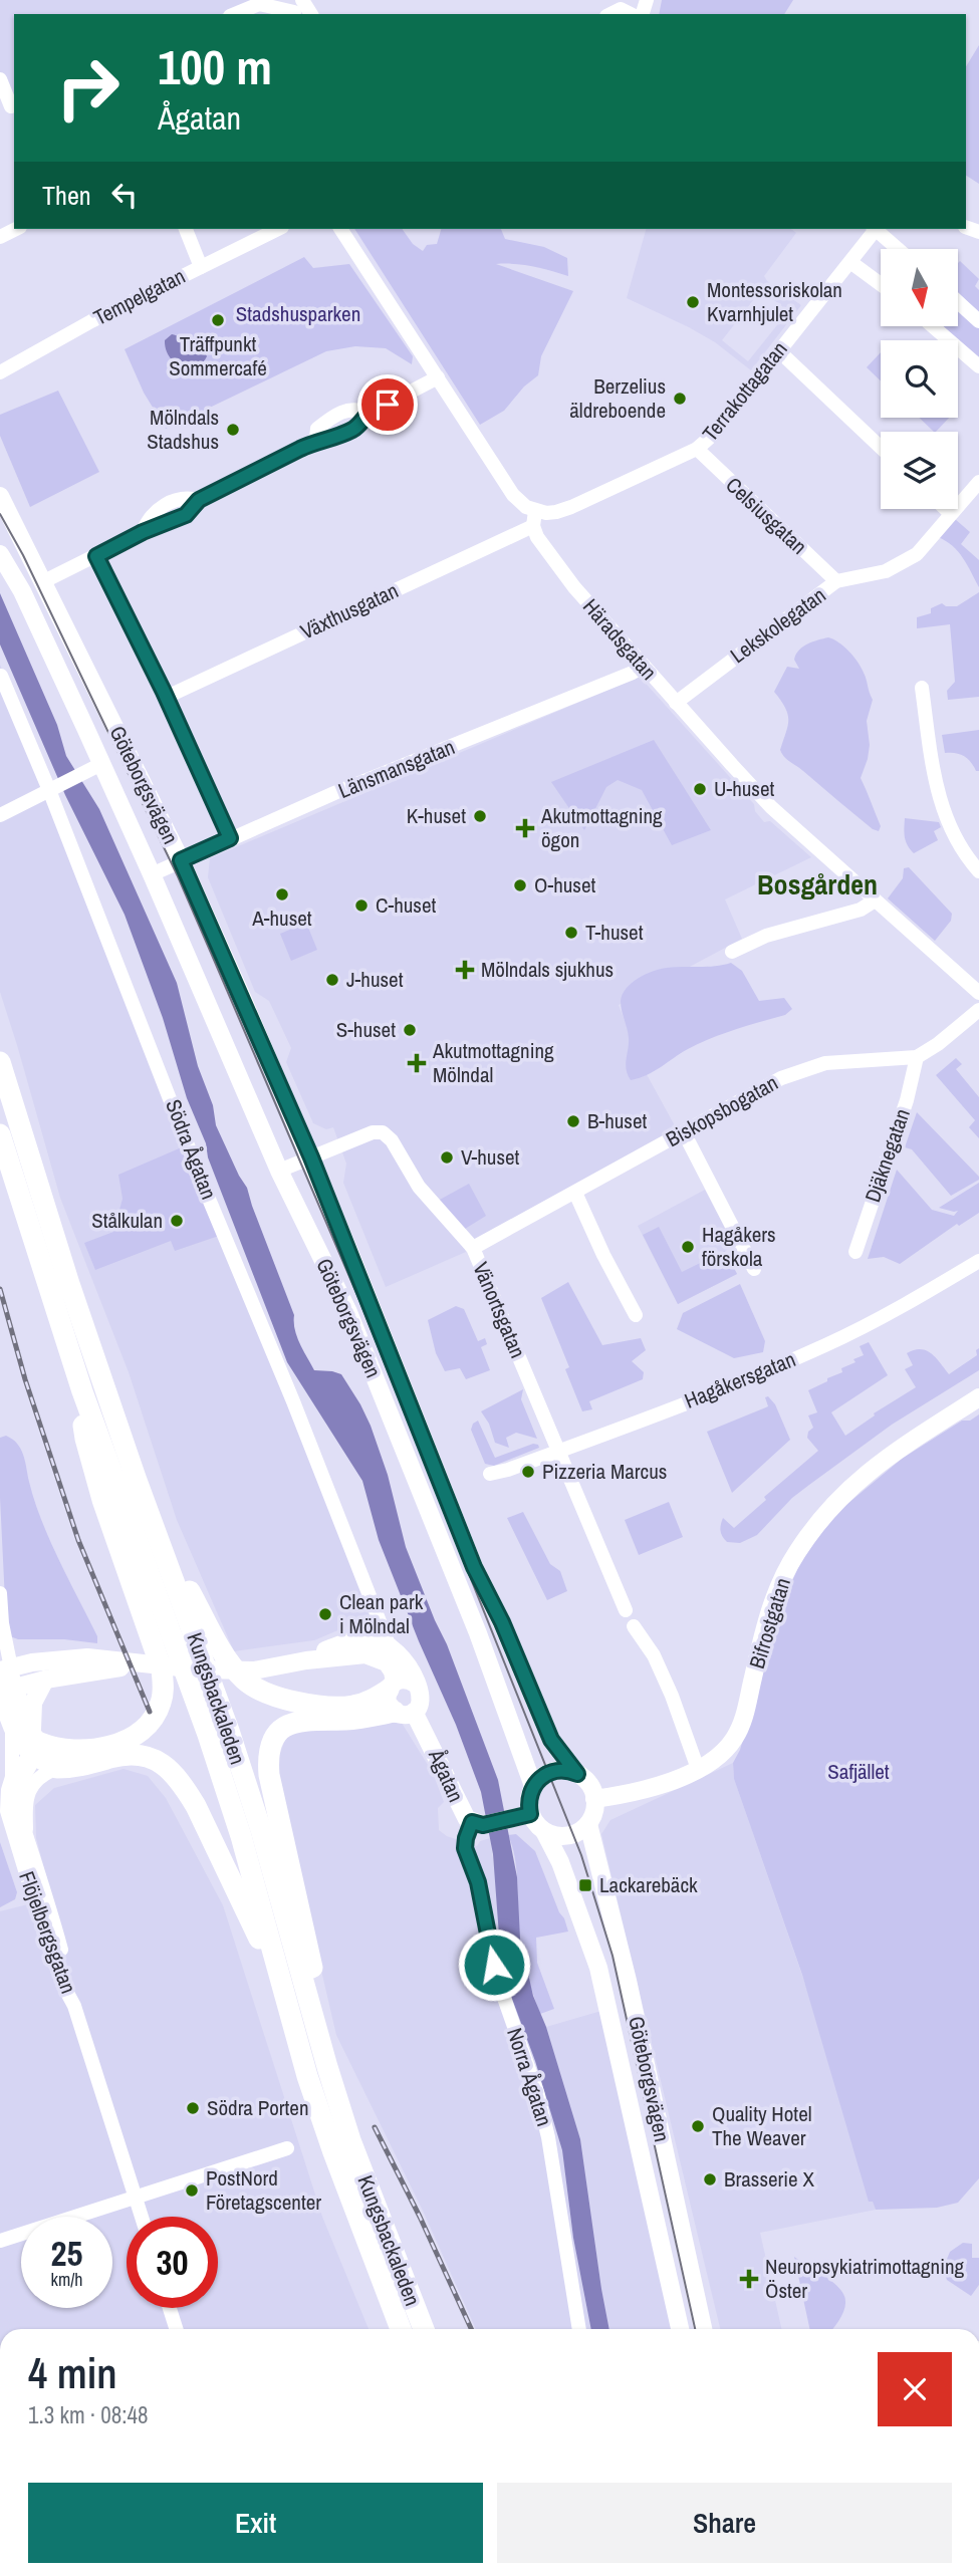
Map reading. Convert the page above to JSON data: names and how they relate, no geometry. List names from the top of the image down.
{
  "streets": {
    "highway": ["Kungsbackaleden"],
    "main road": [
      "Göteborgsvägen",
      "Bifrostgatan",
      "Ågatan",
      "Flöjelbergsgatan"
    ],
    "street": [
      "Tempelgatan",
      "Terrakottagatan",
      "Celsiusgatan",
      "Växthusgatan",
      "Lekskolegatan",
      "Häradsgatan",
      "Länsmansgatan",
      "Biskopsbogatan",
      "Södra Ågatan",
      "Djäknegatan",
      "Vänortsgatan",
      "Hagåkersgatan",
      "Norra Ågatan"
    ]
  },
  "crossings": [
    ["Terrakottagatan", "Celsiusgatan"],
    ["Terrakottagatan", "Växthusgatan"],
    ["Terrakottagatan", "Häradsgatan"],
    ["Celsiusgatan", "Lekskolegatan"],
    ["Växthusgatan", "Häradsgatan"],
    ["Lekskolegatan", "Häradsgatan"],
    ["Häradsgatan", "Länsmansgatan"],
    ["Länsmansgatan", "Göteborgsvägen"],
    ["Göteborgsvägen", "Vänortsgatan"],
    ["Göteborgsvägen", "Bifrostgatan"],
    ["Biskopsbogatan", "Djäknegatan"],
    ["Biskopsbogatan", "Vänortsgatan"],
    ["Vänortsgatan", "Hagåkersgatan"],
    ["Ågatan", "Norra Ågatan"]
  ],
  "districts": ["Bosgården"],
  "parks": ["Stadshusparken", "Safjället"],
  "places": {
    "other": [
      "Montessoriskolan Kvarnhjulet",
      "Träffpunkt Sommercafé",
      "Berzelius äldreboende",
      "Mölndals Stadshus",
      "U-huset",
      "K-huset",
      "O-huset",
      "A-huset",
      "C-huset",
      "T-huset",
      "J-huset",
      "S-huset",
      "B-huset",
      "V-huset",
      "Stålkulan",
      "Hagåkers förskola",
      "Pizzeria Marcus",
      "Clean park i Mölndal",
      "Södra Porten",
      "Quality Hotel The Weaver",
      "Brasserie X",
      "PostNord Företagscenter"
    ],
    "health": [
      "Akutmottagning ögon",
      "Mölndals sjukhus",
      "Akutmottagning Mölndal",
      "Neuropsykiatrimottagning Öster"
    ],
    "transit": ["Lackarebäck"]
  },
  "north": "bottom",
  "page": {
    "turn": ["100 m", "Ågatan"],
    "then": "Then",
    "speed": "25 km/h",
    "limit": "30",
    "heading": ["4 min", "1.3 km · 08:48"],
    "buttons": ["Exit", "Share"]
  }
}
